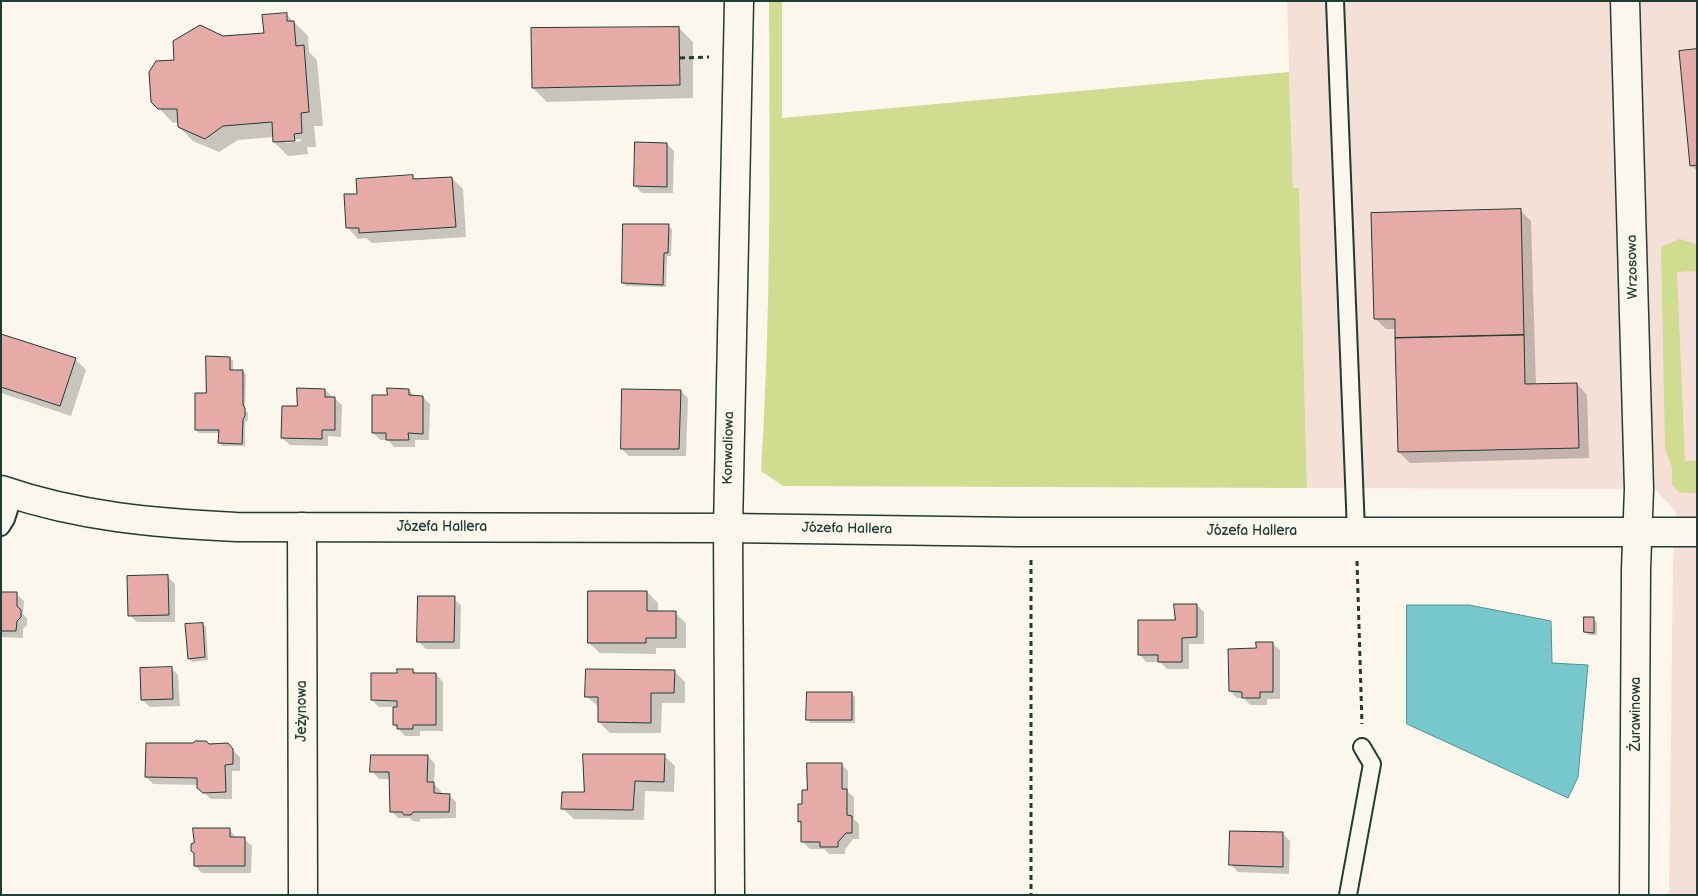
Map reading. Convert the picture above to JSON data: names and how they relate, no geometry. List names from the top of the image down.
{
  "streets": {
    "street": [
      "Wrzosowa",
      "Konwaliowa",
      "Józefa Hallera",
      "Jeżynowa",
      "Żurawinowa"
    ]
  },
  "crossings": [
    ["Wrzosowa", "Józefa Hallera"],
    ["Wrzosowa", "Żurawinowa"],
    ["Konwaliowa", "Józefa Hallera"],
    ["Józefa Hallera", "Jeżynowa"],
    ["Józefa Hallera", "Żurawinowa"]
  ]
}
